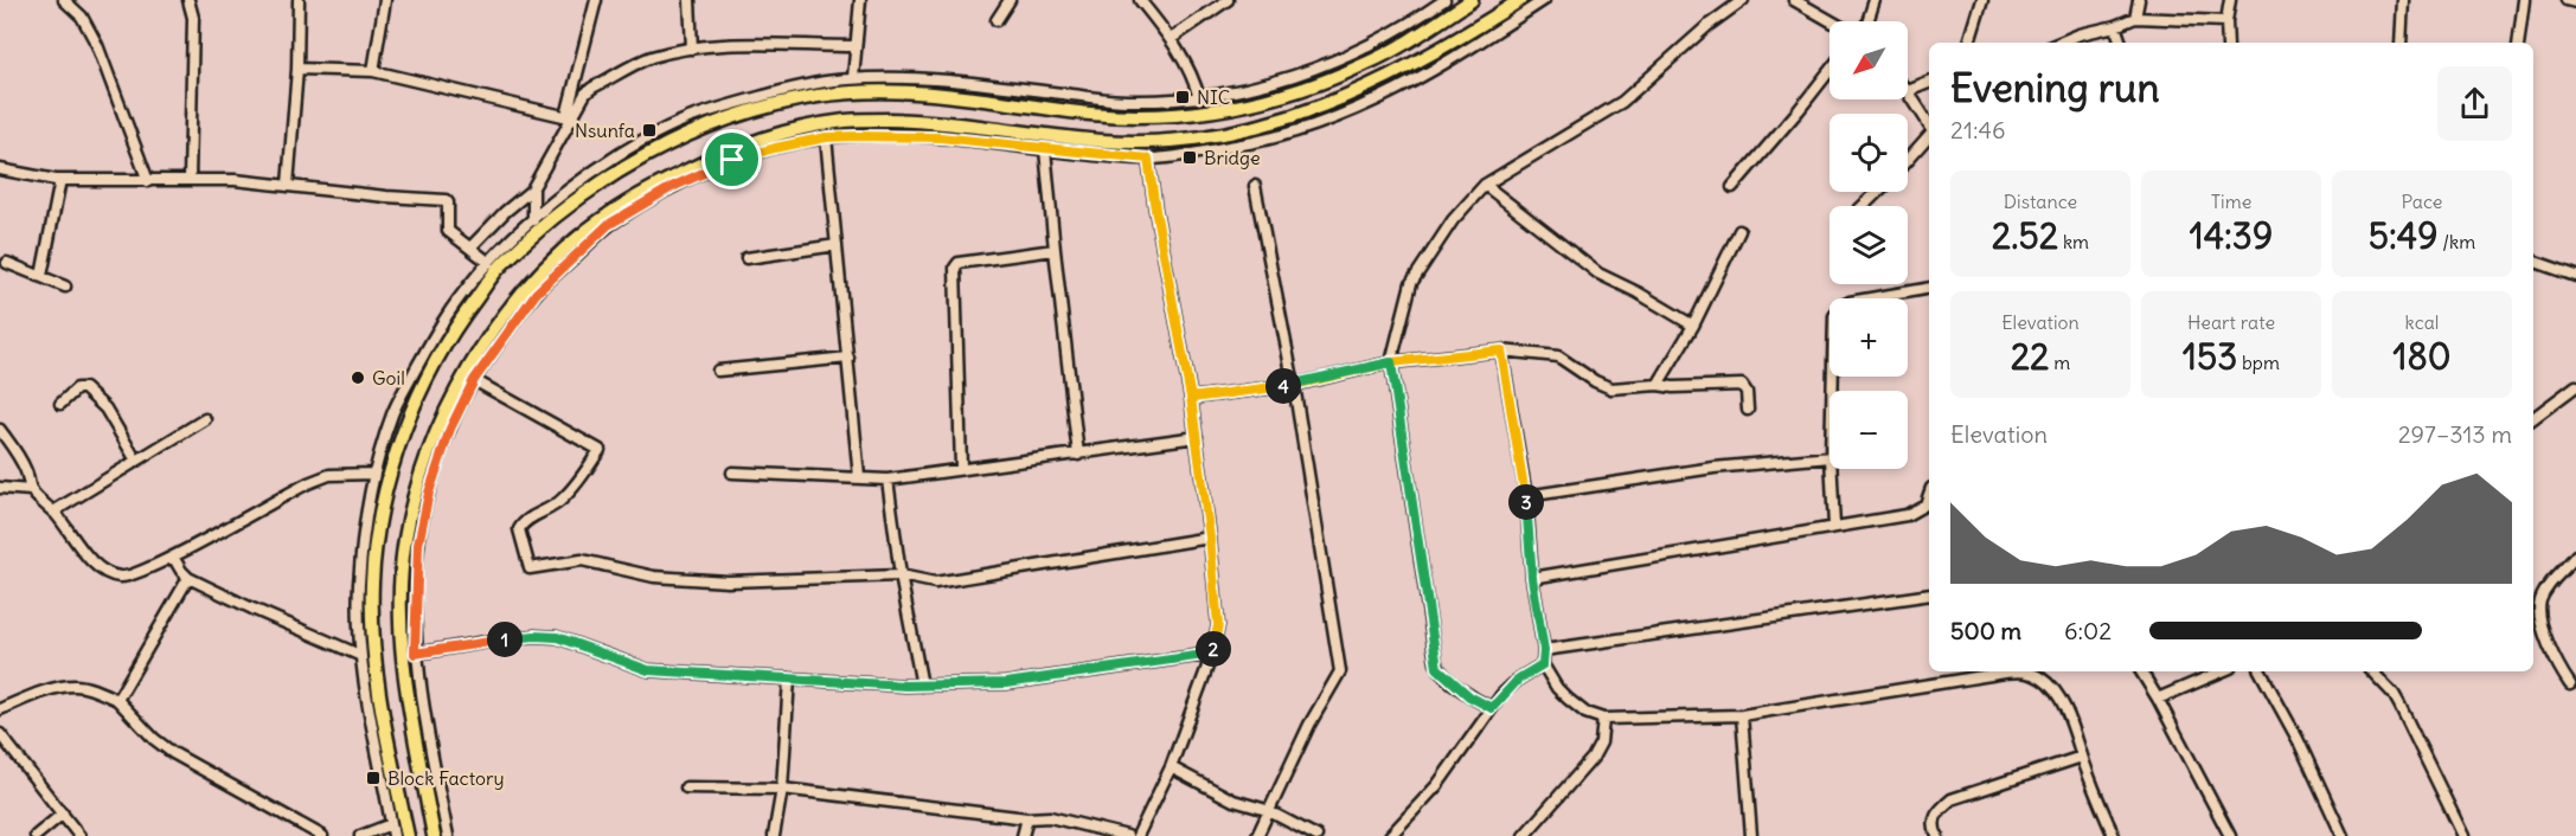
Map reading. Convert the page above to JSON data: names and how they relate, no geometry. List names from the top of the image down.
{
  "places": {
    "transit": [
      "NIC",
      "Nsunfa",
      "Bridge",
      "Block Factory"
    ],
    "other": ["Goil"]
  },
  "north": "bottom left",
  "page": {
    "map_buttons": ["+", "−"],
    "heading": ["Evening run", "21:46"],
    "stats": [
      ["Distance", "2.52 km"],
      ["Time", "14:39"],
      ["Pace", "5:49 /km"],
      ["Elevation", "22 m"],
      ["Heart rate", "153 bpm"],
      ["kcal", "180"]
    ],
    "pins": [
      "4",
      "3",
      "1",
      "2"
    ],
    "chart": ["Elevation", "297–313 m"],
    "list": [
      {
        "name": "500 m",
        "note": "6:02"
      }
    ]
  }
}
